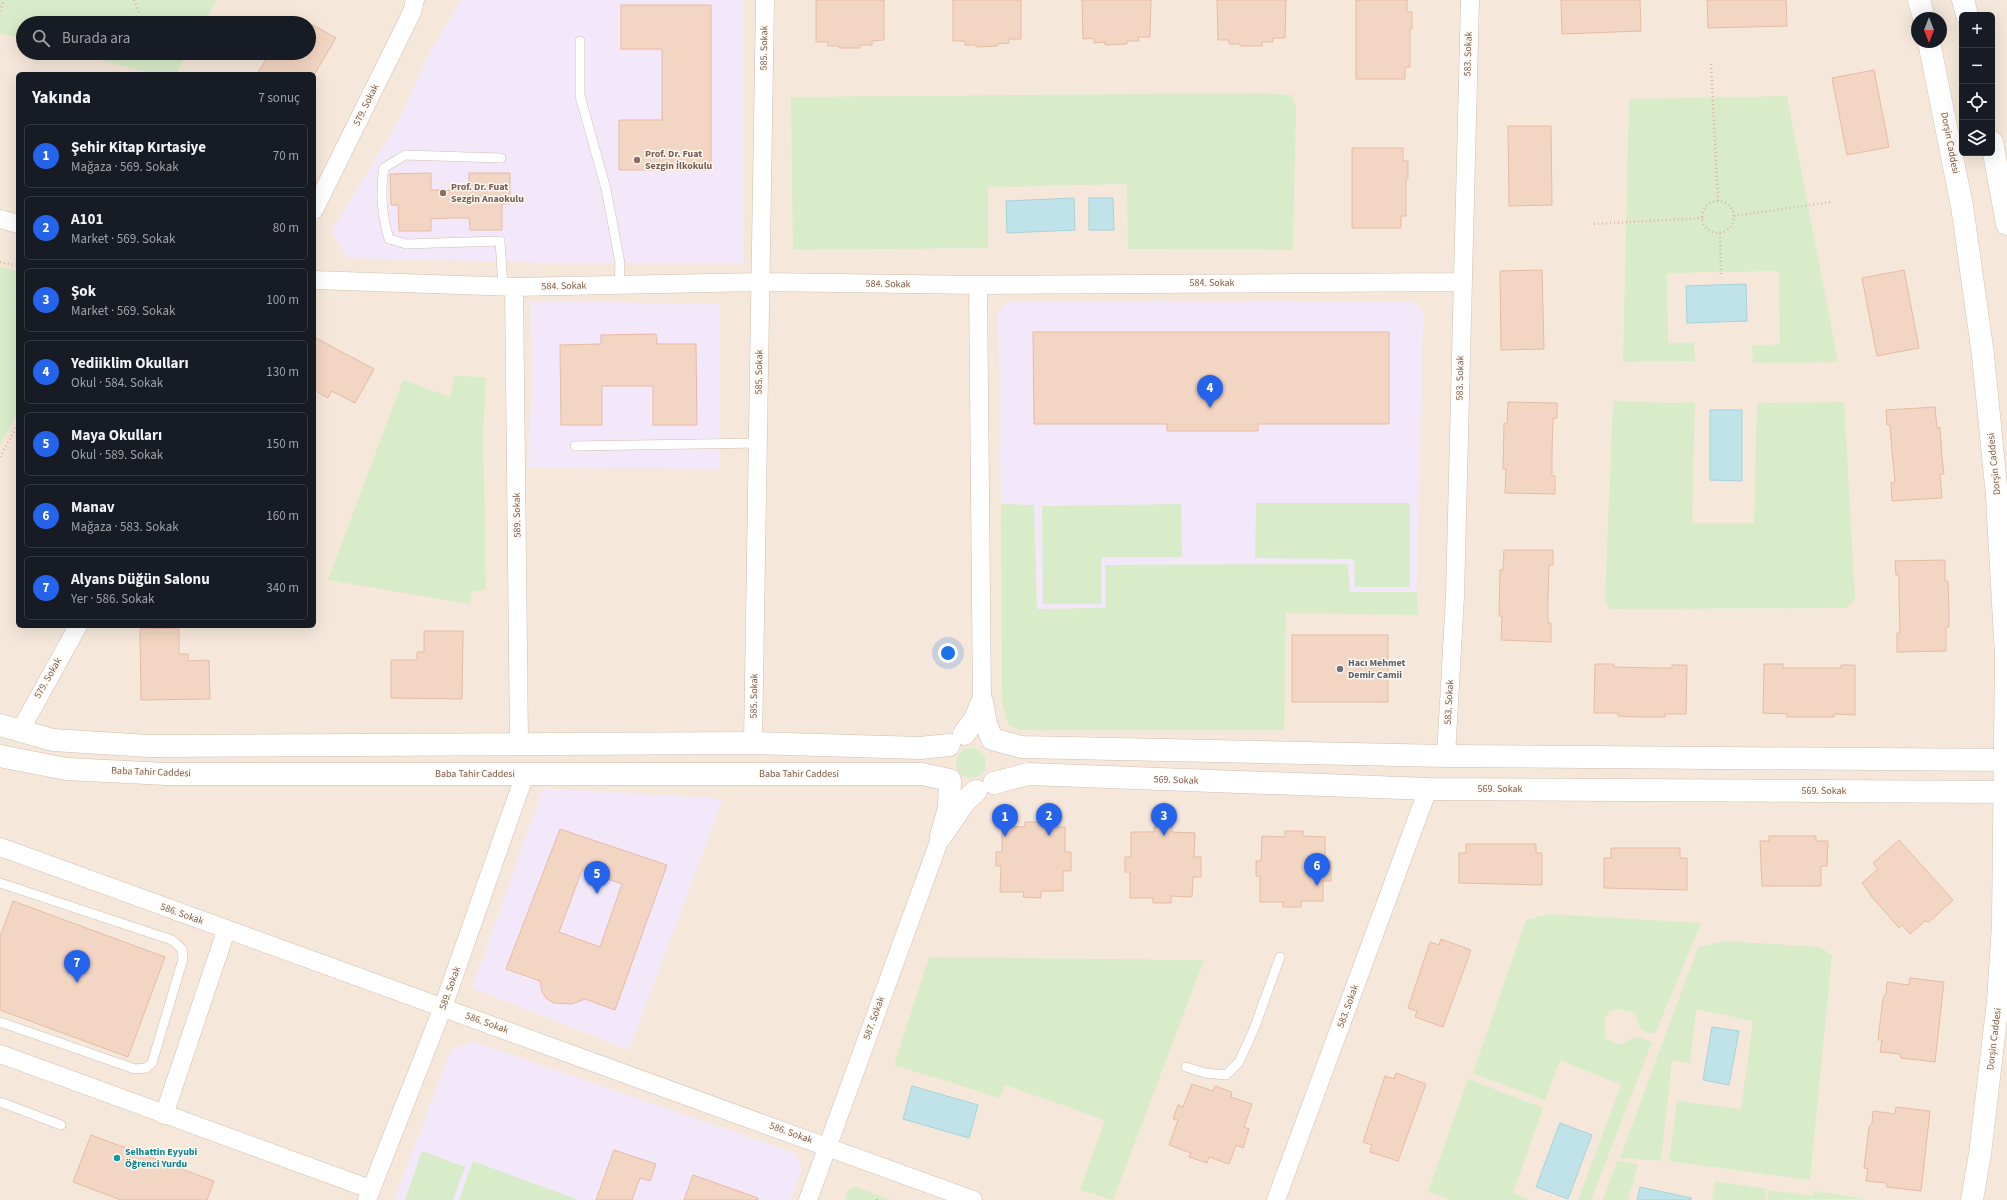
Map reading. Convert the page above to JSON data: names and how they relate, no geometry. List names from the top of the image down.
{
  "streets": {
    "street": [
      "585. Sokak",
      "583. Sokak",
      "579. Sokak",
      "Dorşin Caddesi",
      "584. Sokak",
      "589. Sokak",
      "Baba Tahir Caddesi",
      "569. Sokak",
      "586. Sokak",
      "587. Sokak"
    ]
  },
  "crossings": [
    ["585. Sokak", "584. Sokak"],
    ["583. Sokak", "584. Sokak"],
    ["583. Sokak", "569. Sokak"],
    ["Dorşin Caddesi", "569. Sokak"],
    ["584. Sokak", "589. Sokak"],
    ["589. Sokak", "Baba Tahir Caddesi"],
    ["589. Sokak", "586. Sokak"],
    ["Baba Tahir Caddesi", "569. Sokak"],
    ["586. Sokak", "587. Sokak"]
  ],
  "places": [
    "Prof. Dr. Fuat Sezgin İlkokulu",
    "Prof. Dr. Fuat Sezgin Anaokulu",
    "Hacı Mehmet Demir Camii",
    "Selhattin Eyyubi Öğrenci Yurdu"
  ],
  "north": "bottom",
  "page": {
    "map_buttons": ["+", "−"],
    "search": "Burada ara",
    "heading": ["Yakında", "7 sonuç"],
    "list": [
      {
        "mark": "1",
        "name": "Şehir Kitap Kırtasiye",
        "note": "Mağaza · 569. Sokak",
        "value": "70 m"
      },
      {
        "mark": "2",
        "name": "A101",
        "note": "Market · 569. Sokak",
        "value": "80 m"
      },
      {
        "mark": "3",
        "name": "Şok",
        "note": "Market · 569. Sokak",
        "value": "100 m"
      },
      {
        "mark": "4",
        "name": "Yediiklim Okulları",
        "note": "Okul · 584. Sokak",
        "value": "130 m"
      },
      {
        "mark": "5",
        "name": "Maya Okulları",
        "note": "Okul · 589. Sokak",
        "value": "150 m"
      },
      {
        "mark": "6",
        "name": "Manav",
        "note": "Mağaza · 583. Sokak",
        "value": "160 m"
      },
      {
        "mark": "7",
        "name": "Alyans Düğün Salonu",
        "note": "Yer · 586. Sokak",
        "value": "340 m"
      }
    ],
    "pins": [
      "4",
      "2",
      "3",
      "1",
      "6",
      "5",
      "7"
    ]
  }
}
